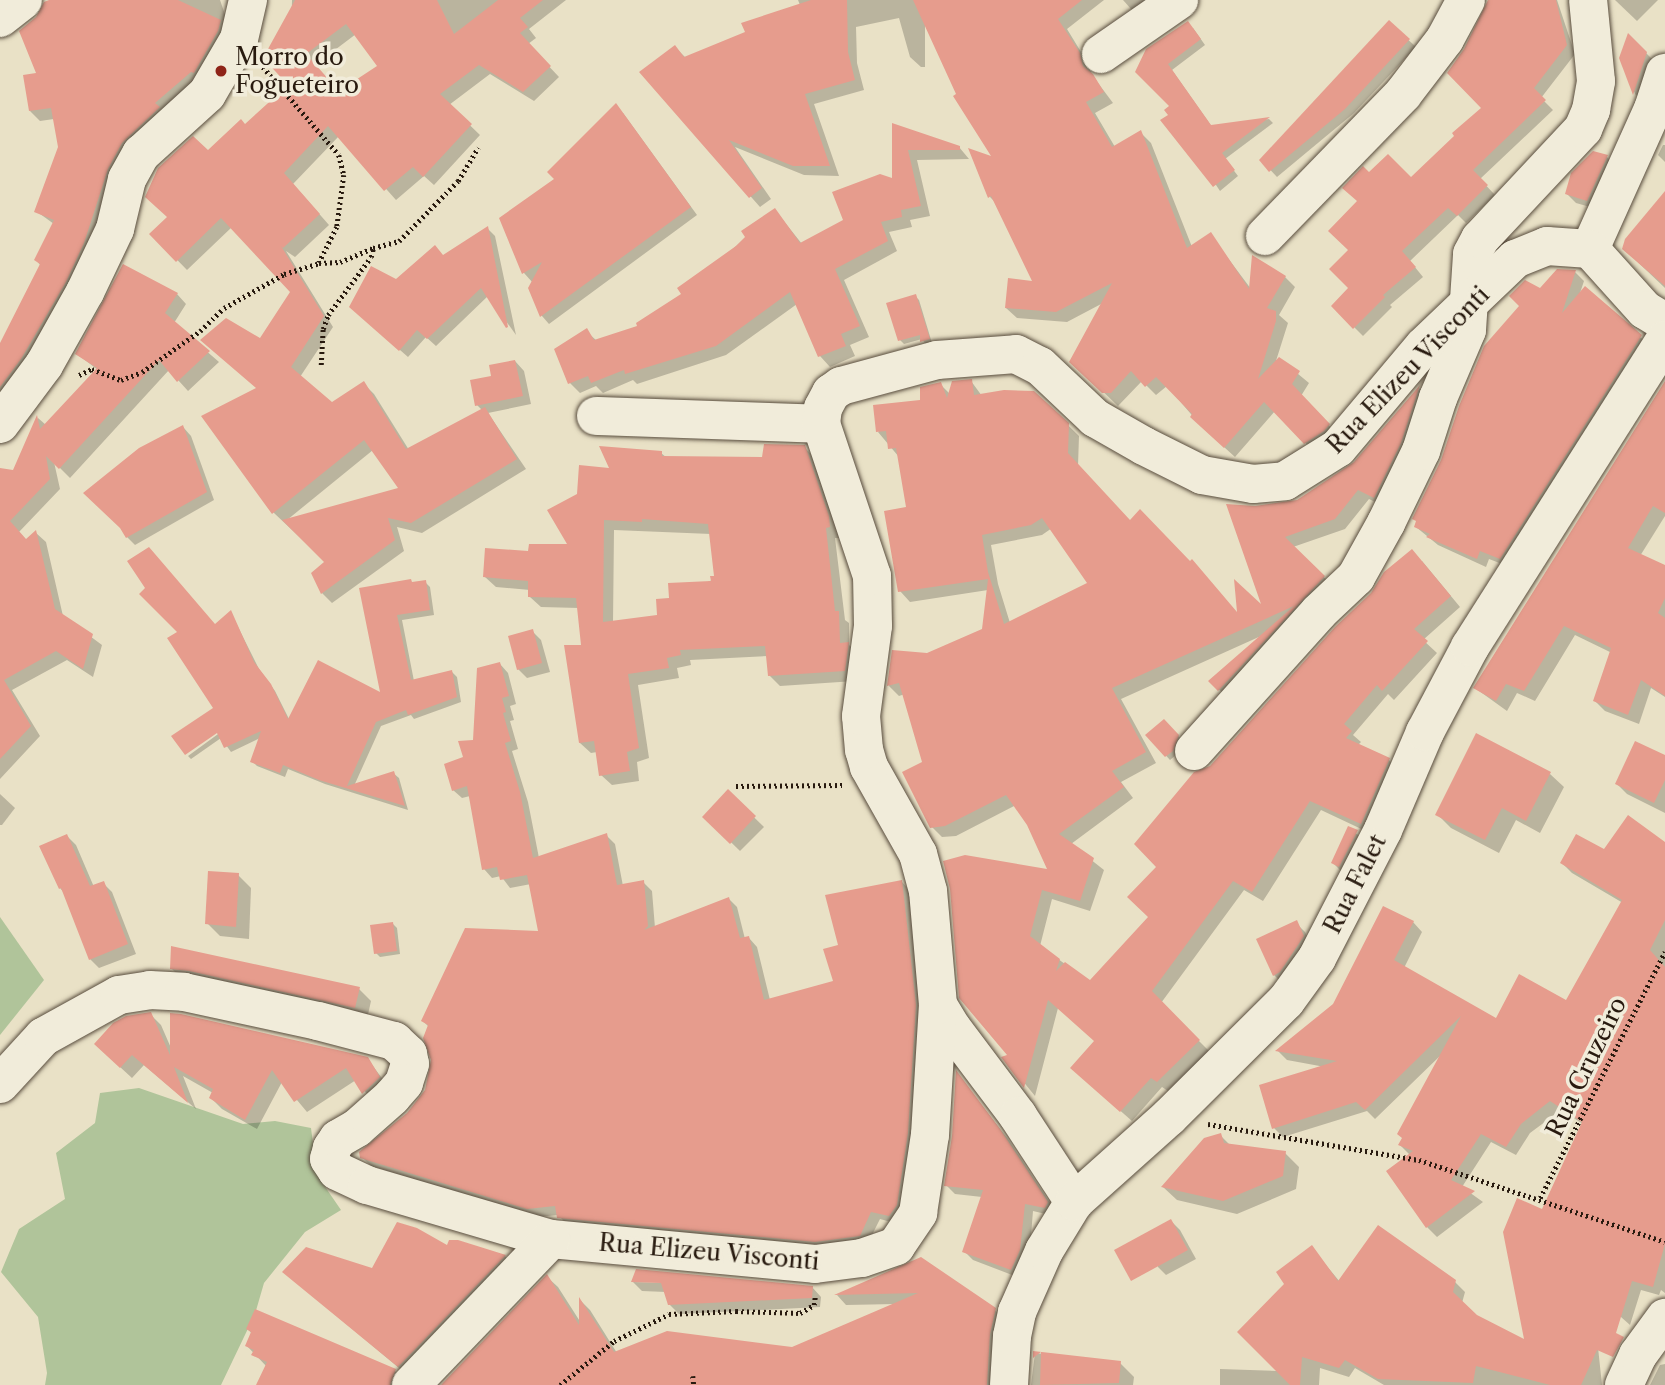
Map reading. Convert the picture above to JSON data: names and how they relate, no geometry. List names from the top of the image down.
{
  "streets": {
    "street": ["Rua Elizeu Visconti", "Rua Falet"],
    "path": ["Rua Cruzeiro"]
  },
  "places": ["Morro do Fogueteiro"]
}
